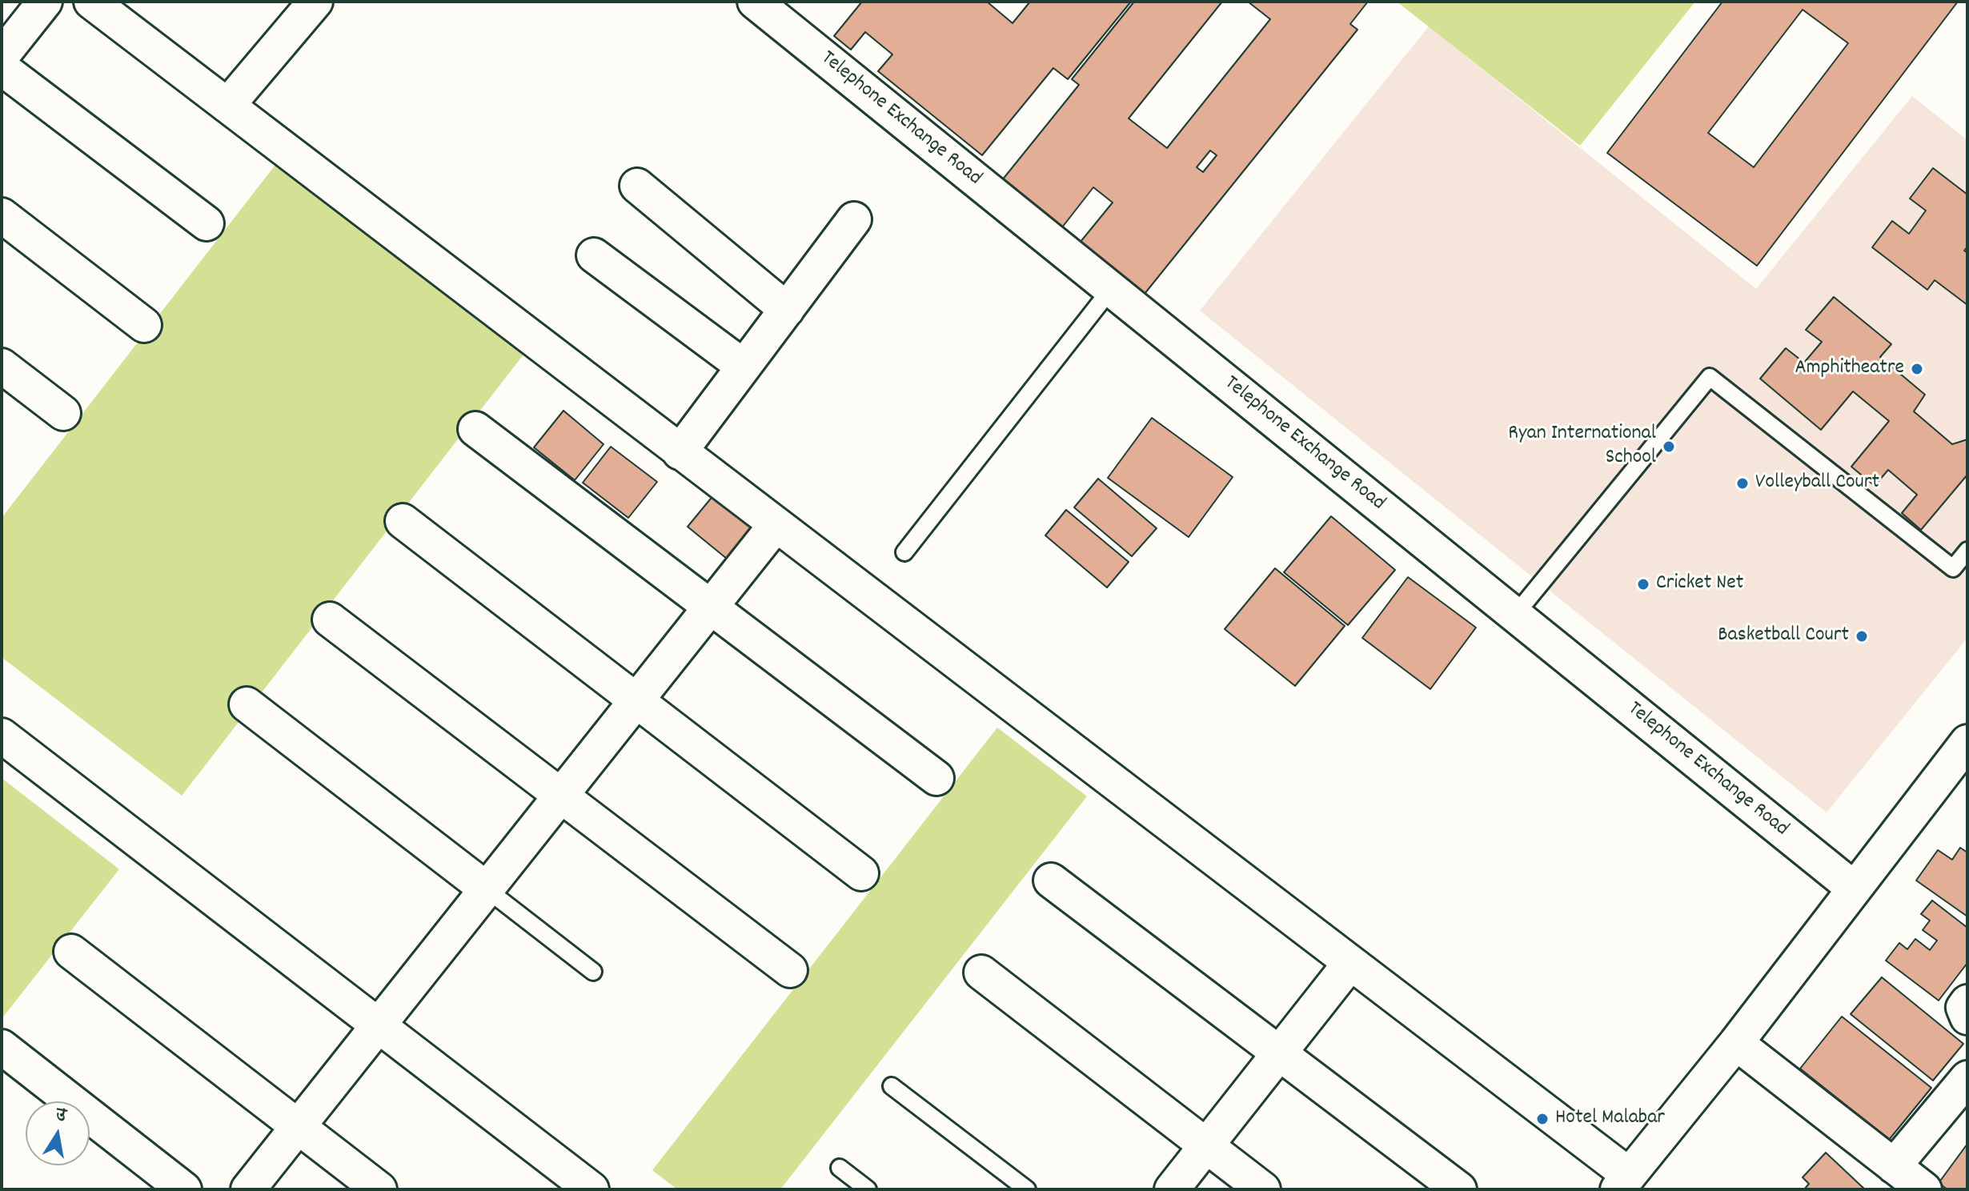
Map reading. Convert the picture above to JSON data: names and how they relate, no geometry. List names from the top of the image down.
{
  "streets": {
    "street": ["Telephone Exchange Road"]
  },
  "places": [
    "Amphitheatre",
    "Ryan International School",
    "Volleyball Court",
    "Cricket Net",
    "Basketball Court",
    "Hotel Malabar"
  ],
  "north": "top"
}
